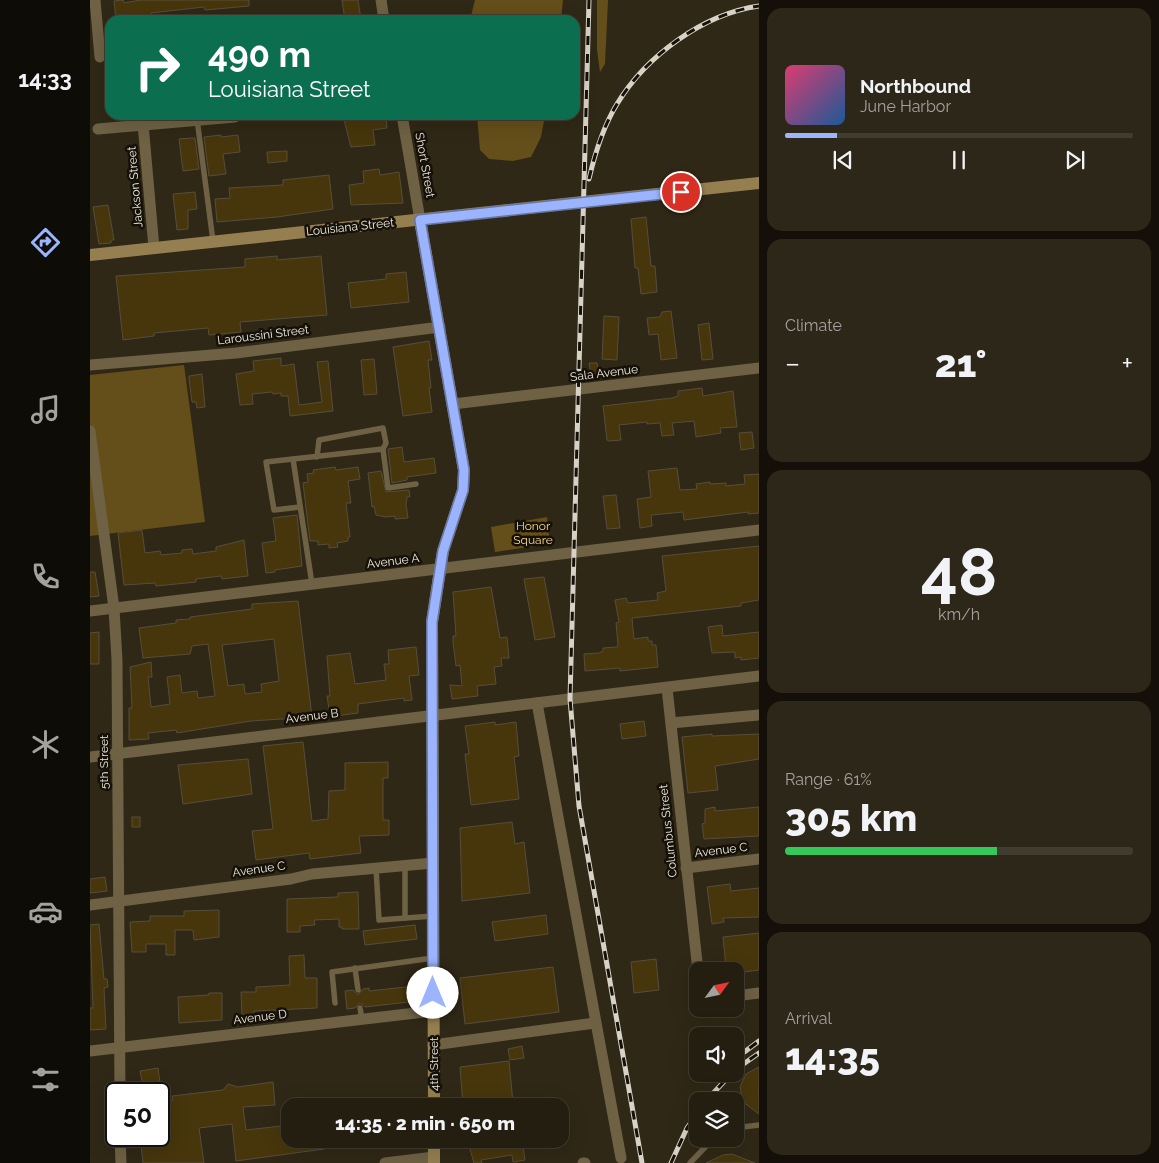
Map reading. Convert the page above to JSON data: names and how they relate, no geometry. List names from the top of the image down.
{
  "streets": {
    "main road": ["Louisiana Street", "4th Street"],
    "street": [
      "Short Street",
      "Jackson Street",
      "Laroussini Street",
      "Sala Avenue",
      "Avenue A",
      "Avenue B",
      "5th Street",
      "Columbus Street",
      "Avenue C",
      "Avenue D"
    ]
  },
  "crossings": [
    ["Short Street", "Louisiana Street"],
    ["Short Street", "4th Street"],
    ["Jackson Street", "Louisiana Street"],
    ["Louisiana Street", "4th Street"],
    ["Laroussini Street", "4th Street"],
    ["Sala Avenue", "4th Street"],
    ["Avenue A", "5th Street"],
    ["Avenue A", "4th Street"],
    ["Avenue B", "5th Street"],
    ["Avenue B", "Columbus Street"],
    ["Avenue B", "4th Street"],
    ["5th Street", "Avenue C"],
    ["5th Street", "Avenue D"],
    ["Columbus Street", "Avenue C"],
    ["Avenue C", "4th Street"],
    ["Avenue D", "4th Street"]
  ],
  "parks": ["Honor Square"],
  "north": "top right",
  "page": {
    "tabs": "14:33",
    "turn": ["490 m", "Louisiana Street"],
    "song": ["Northbound", "June Harbor"],
    "tile": [
      "Climate",
      ["48", "km/h"],
      ["Range · 61%", "305 km"],
      ["Arrival", "14:35"]
    ],
    "heat": ["−", "21°", "+"],
    "limit": "50",
    "trip": "14:35 · 2 min · 650 m"
  }
}
